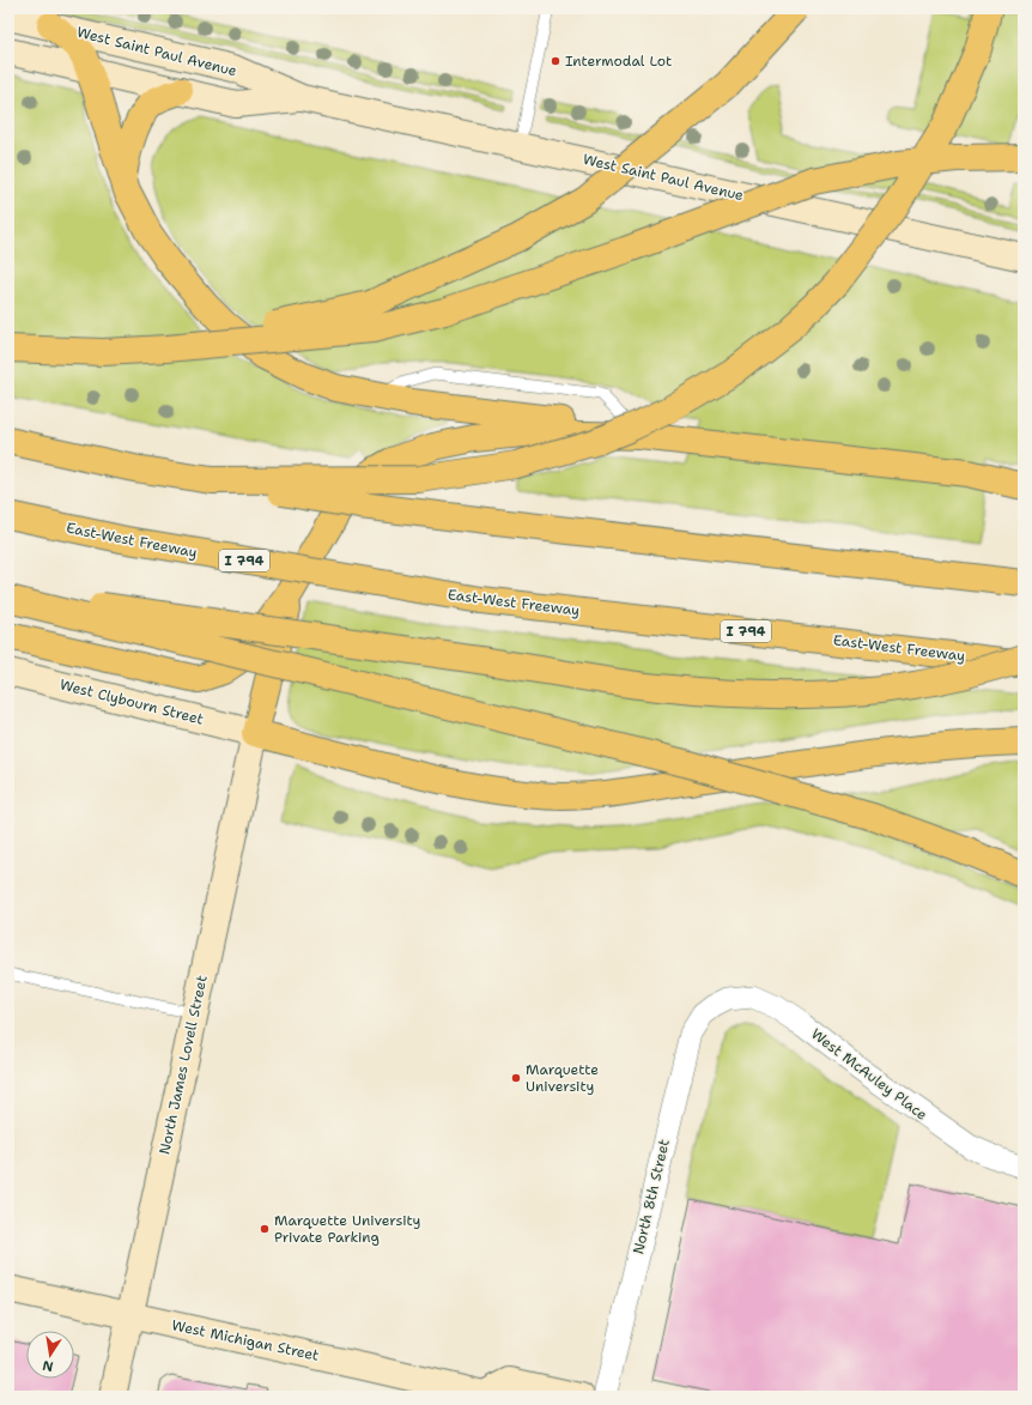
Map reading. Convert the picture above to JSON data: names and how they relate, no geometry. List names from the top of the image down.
{
  "streets": {
    "highway": ["East-West Freeway", "I 794"],
    "street": [
      "West Saint Paul Avenue",
      "West Clybourn Street",
      "North James Lovell Street",
      "West McAuley Place",
      "North 8th Street",
      "West Michigan Street"
    ]
  },
  "crossings": [
    ["West Clybourn Street", "North James Lovell Street"],
    ["North James Lovell Street", "West Michigan Street"],
    ["West McAuley Place", "North 8th Street"]
  ],
  "places": ["Intermodal Lot", "Marquette University", "Marquette University Private Parking"],
  "north": "bottom"
}
